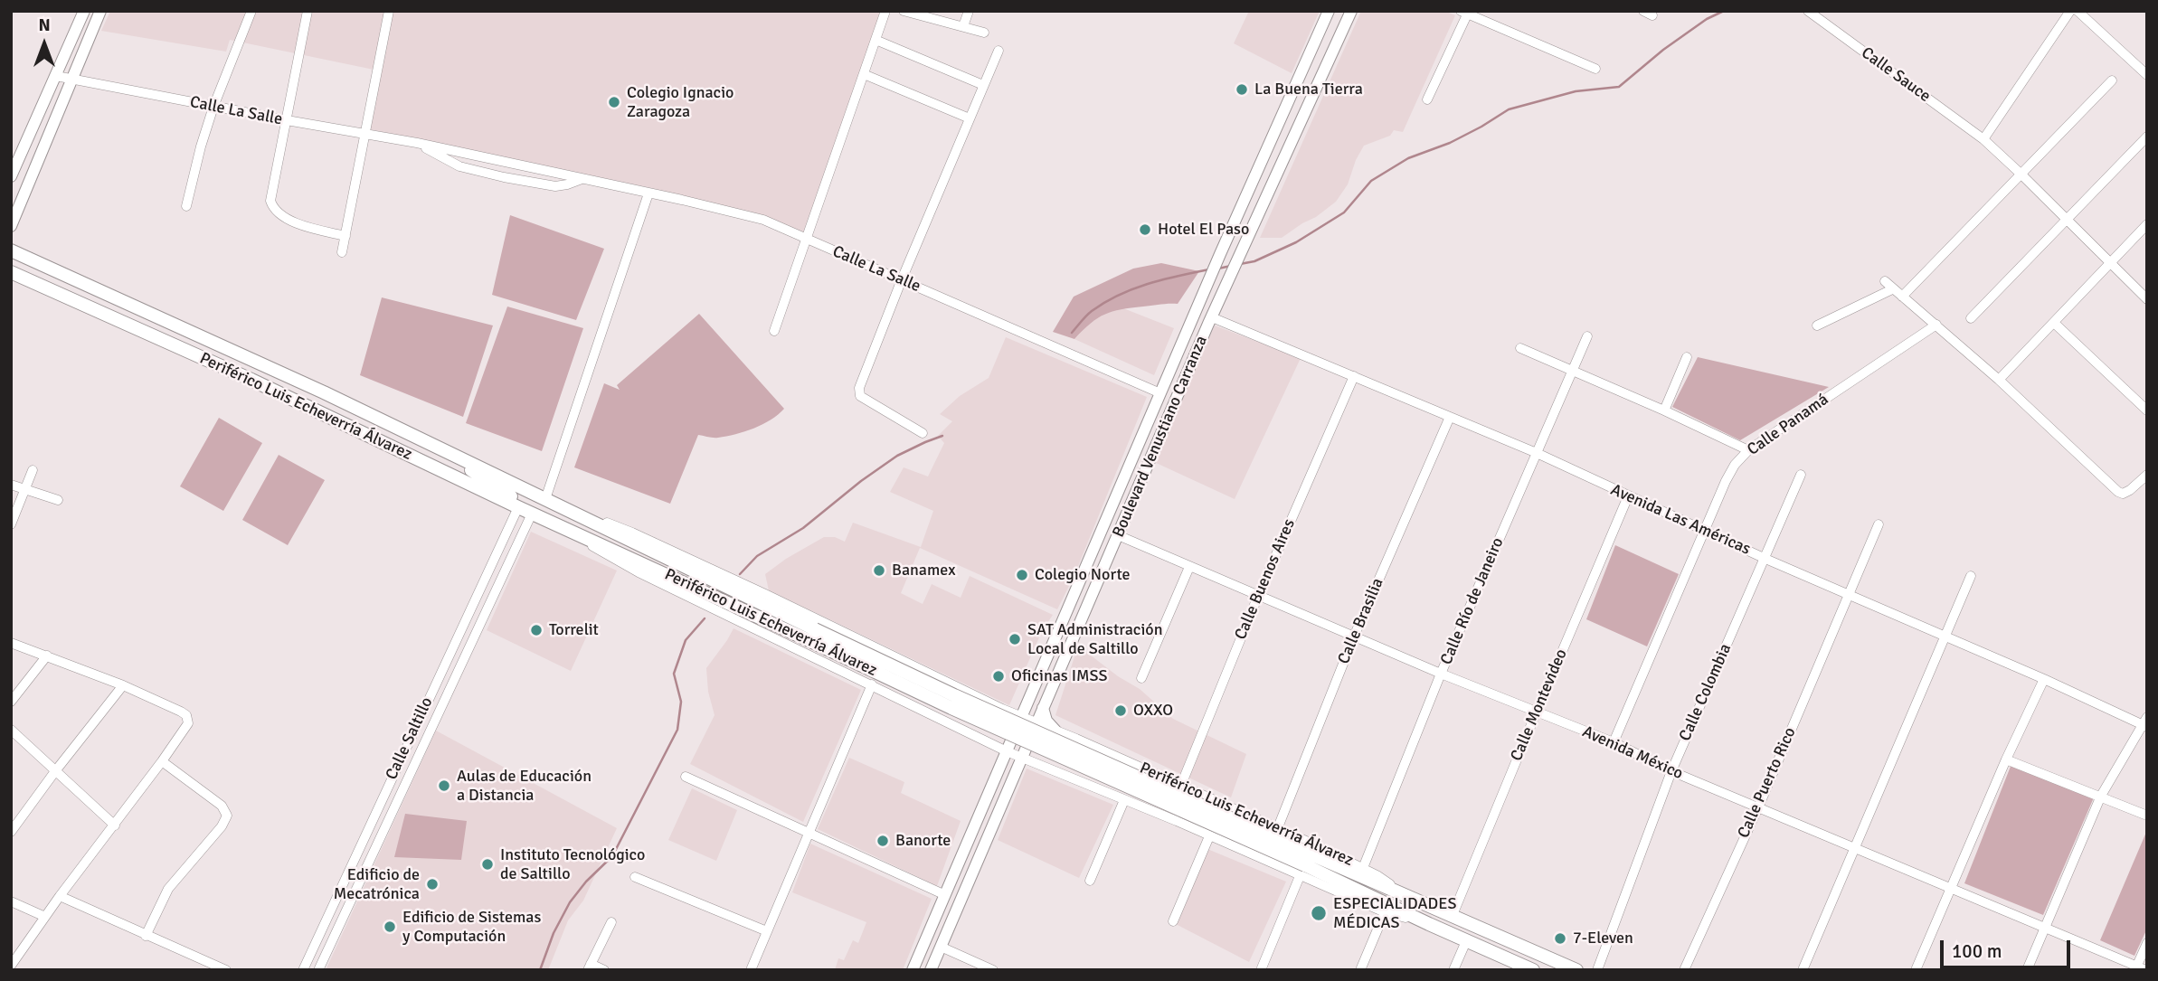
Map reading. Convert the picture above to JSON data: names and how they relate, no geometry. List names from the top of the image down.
{
  "streets": {
    "highway": ["Periférico Luis Echeverría Álvarez"],
    "main road": ["Boulevard Venustiano Carranza"],
    "street": [
      "Calle Sauce",
      "Calle La Salle",
      "Calle Panamá",
      "Avenida Las Américas",
      "Calle Buenos Aires",
      "Calle Río de Janeiro",
      "Calle Brasilia",
      "Calle Colombia",
      "Calle Montevideo",
      "Calle Saltillo",
      "Avenida México",
      "Calle Puerto Rico"
    ]
  },
  "crossings": [
    ["Calle La Salle", "Boulevard Venustiano Carranza"],
    ["Periférico Luis Echeverría Álvarez", "Boulevard Venustiano Carranza"],
    ["Periférico Luis Echeverría Álvarez", "Calle Buenos Aires"],
    ["Periférico Luis Echeverría Álvarez", "Calle Río de Janeiro"],
    ["Periférico Luis Echeverría Álvarez", "Calle Brasilia"],
    ["Periférico Luis Echeverría Álvarez", "Calle Montevideo"],
    ["Periférico Luis Echeverría Álvarez", "Calle Saltillo"],
    ["Calle Panamá", "Avenida Las Américas"],
    ["Calle Panamá", "Avenida México"],
    ["Boulevard Venustiano Carranza", "Avenida Las Américas"],
    ["Boulevard Venustiano Carranza", "Avenida México"],
    ["Avenida Las Américas", "Calle Buenos Aires"],
    ["Avenida Las Américas", "Calle Río de Janeiro"],
    ["Avenida Las Américas", "Calle Brasilia"],
    ["Avenida Las Américas", "Calle Colombia"],
    ["Avenida Las Américas", "Calle Montevideo"],
    ["Avenida Las Américas", "Calle Puerto Rico"],
    ["Calle Buenos Aires", "Avenida México"],
    ["Calle Río de Janeiro", "Avenida México"],
    ["Calle Brasilia", "Avenida México"],
    ["Calle Colombia", "Avenida México"],
    ["Calle Montevideo", "Avenida México"],
    ["Avenida México", "Calle Puerto Rico"]
  ],
  "places": [
    "La Buena Tierra",
    "Colegio Ignacio Zaragoza",
    "Hotel El Paso",
    "Banamex",
    "Colegio Norte",
    "Torrelit",
    "SAT Administración Local de Saltillo",
    "Oficinas IMSS",
    "OXXO",
    "Aulas de Educación a Distancia",
    "Banorte",
    "Instituto Tecnológico de Saltillo",
    "Edificio de Mecatrónica",
    "ESPECIALIDADES MÉDICAS",
    "Edificio de Sistemas y Computación",
    "7-Eleven"
  ],
  "scale_bar": "100 m",
  "north": "top"
}
